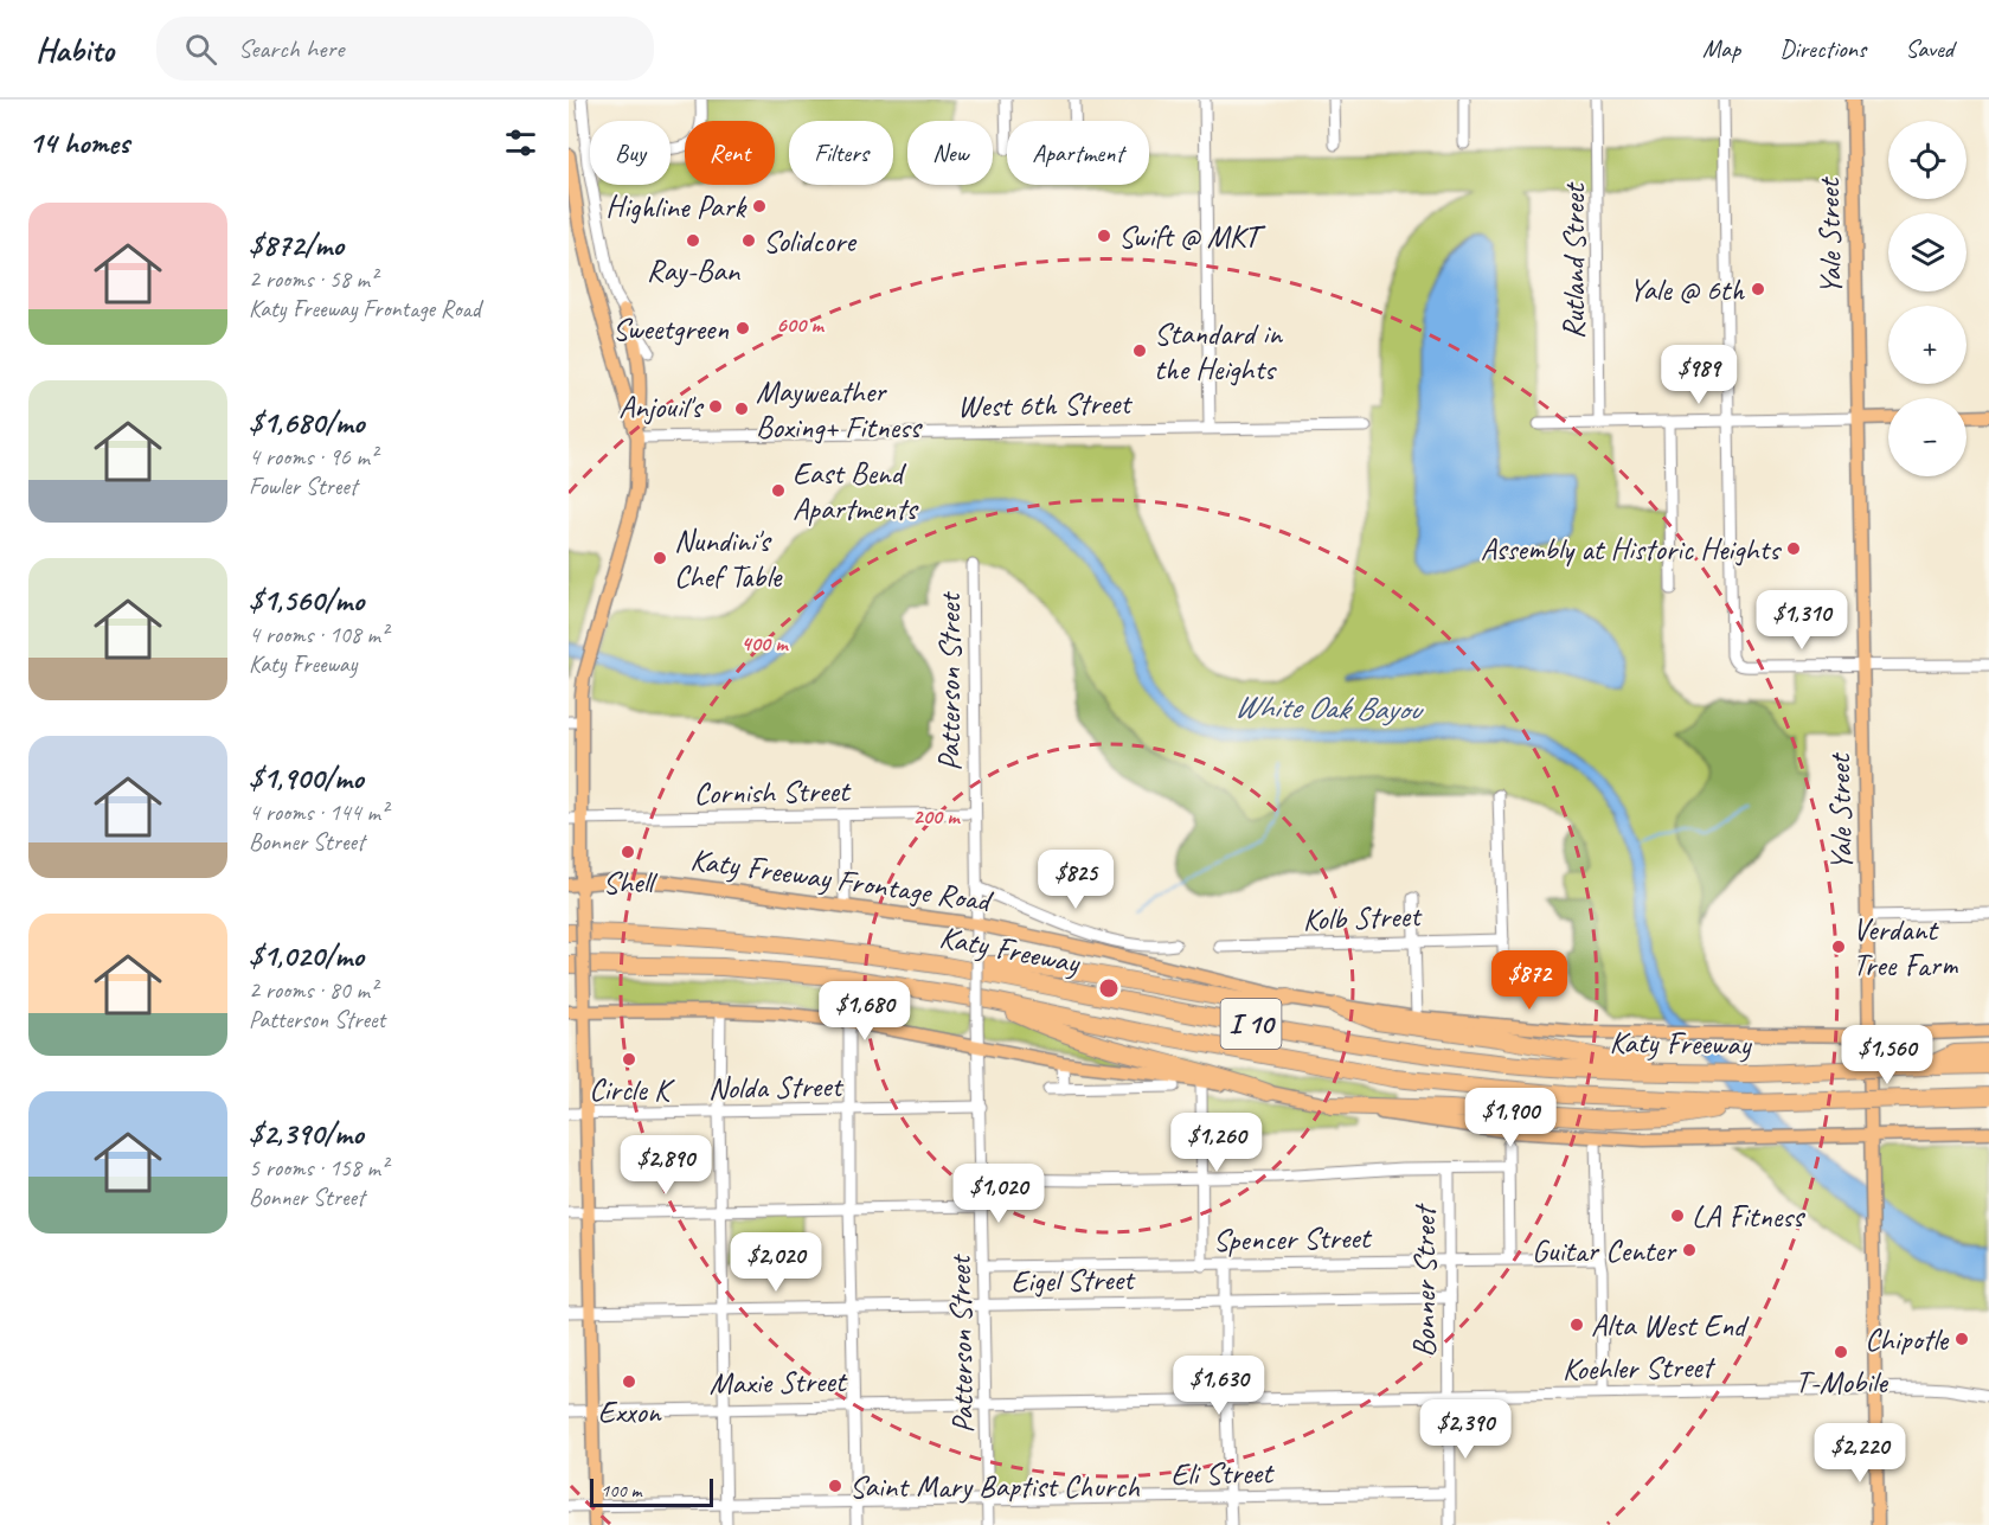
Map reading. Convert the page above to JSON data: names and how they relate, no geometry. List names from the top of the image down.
{
  "streets": {
    "highway": ["Katy Freeway", "I 10"],
    "main road": ["Yale Street", "Katy Freeway Frontage Road"],
    "street": [
      "Rutland Street",
      "West 6th Street",
      "Patterson Street",
      "Cornish Street",
      "Kolb Street",
      "Nolda Street",
      "Spencer Street",
      "Eigel Street",
      "Bonner Street",
      "Koehler Street",
      "Maxie Street",
      "Eli Street"
    ]
  },
  "crossings": [
    ["Yale Street", "Katy Freeway Frontage Road"],
    ["Yale Street", "Koehler Street"],
    ["Patterson Street", "Cornish Street"],
    ["Patterson Street", "Katy Freeway Frontage Road"],
    ["Patterson Street", "Nolda Street"],
    ["Patterson Street", "Spencer Street"],
    ["Patterson Street", "Eigel Street"],
    ["Patterson Street", "Koehler Street"],
    ["Patterson Street", "Maxie Street"],
    ["Patterson Street", "Eli Street"],
    ["Spencer Street", "Bonner Street"],
    ["Eigel Street", "Bonner Street"],
    ["Bonner Street", "Koehler Street"],
    ["Bonner Street", "Eli Street"],
    ["Koehler Street", "Maxie Street"]
  ],
  "water": ["White Oak Bayou"],
  "places": [
    "Highline Park",
    "Swift @ MKT",
    "Ray-Ban",
    "Solidcore",
    "Yale @ 6th",
    "Sweetgreen",
    "Standard in the Heights",
    "Anjouil's",
    "Mayweather Boxing+ Fitness",
    "East Bend Apartments",
    "Assembly at Historic Heights",
    "Nundini's Chef Table",
    "Shell",
    "Verdant Tree Farm",
    "Circle K",
    "LA Fitness",
    "Guitar Center",
    "Alta West End",
    "Chipotle",
    "T-Mobile",
    "Exxon",
    "Saint Mary Baptist Church"
  ],
  "scale_bar": "100 m",
  "page": {
    "header": "Habito",
    "search": "Search here",
    "nav": ["Map", "Directions", "Saved"],
    "heading": "14 homes",
    "map_buttons": ["+", "−"],
    "chip": [
      "Buy",
      "Rent",
      "Filters",
      "New",
      "Apartment"
    ],
    "list": [
      {
        "name": "$872/mo",
        "note": "2 rooms · 58 m² · Katy Freeway Frontage Road"
      },
      {
        "name": "$1,680/mo",
        "note": "4 rooms · 96 m² · Fowler Street"
      },
      {
        "name": "$1,560/mo",
        "note": "4 rooms · 108 m² · Katy Freeway"
      },
      {
        "name": "$1,900/mo",
        "note": "4 rooms · 144 m² · Bonner Street"
      },
      {
        "name": "$1,020/mo",
        "note": "2 rooms · 80 m² · Patterson Street"
      },
      {
        "name": "$2,390/mo",
        "note": "5 rooms · 158 m² · Bonner Street"
      }
    ],
    "price": [
      "$989",
      "$1,310",
      "$825",
      "$872",
      "$1,680",
      "$1,560",
      "$1,900",
      "$1,260",
      "$2,890",
      "$1,020",
      "$2,020",
      "$1,630",
      "$2,390",
      "$2,220"
    ],
    "scale": "100 m"
  },
  "rings": ["600 m", "400 m", "200 m"]
}
